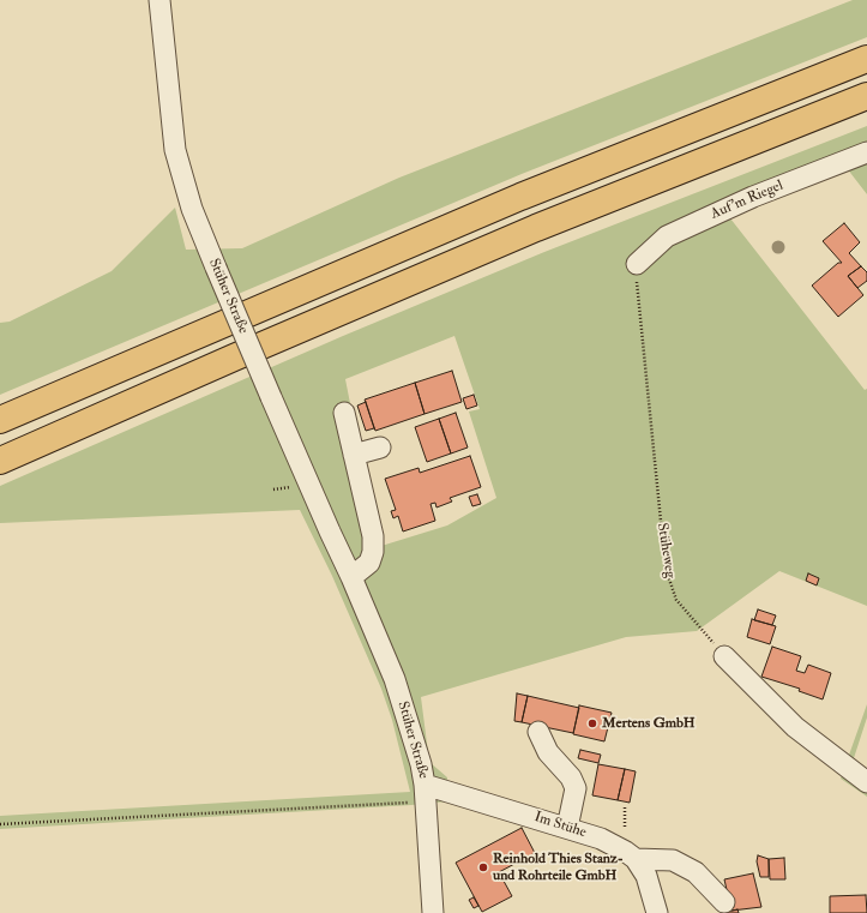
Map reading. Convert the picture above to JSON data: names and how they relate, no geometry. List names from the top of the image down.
{
  "streets": {
    "street": ["Auf'm Riegel", "Stüher Straße", "Im Stühe"],
    "path": ["Stüheweg"]
  },
  "crossings": [
    ["Auf'm Riegel", "Stüheweg"],
    ["Stüher Straße", "Im Stühe"]
  ],
  "places": ["Mertens GmbH", "Reinhold Thies Stanz- und Rohrteile GmbH"]
}
